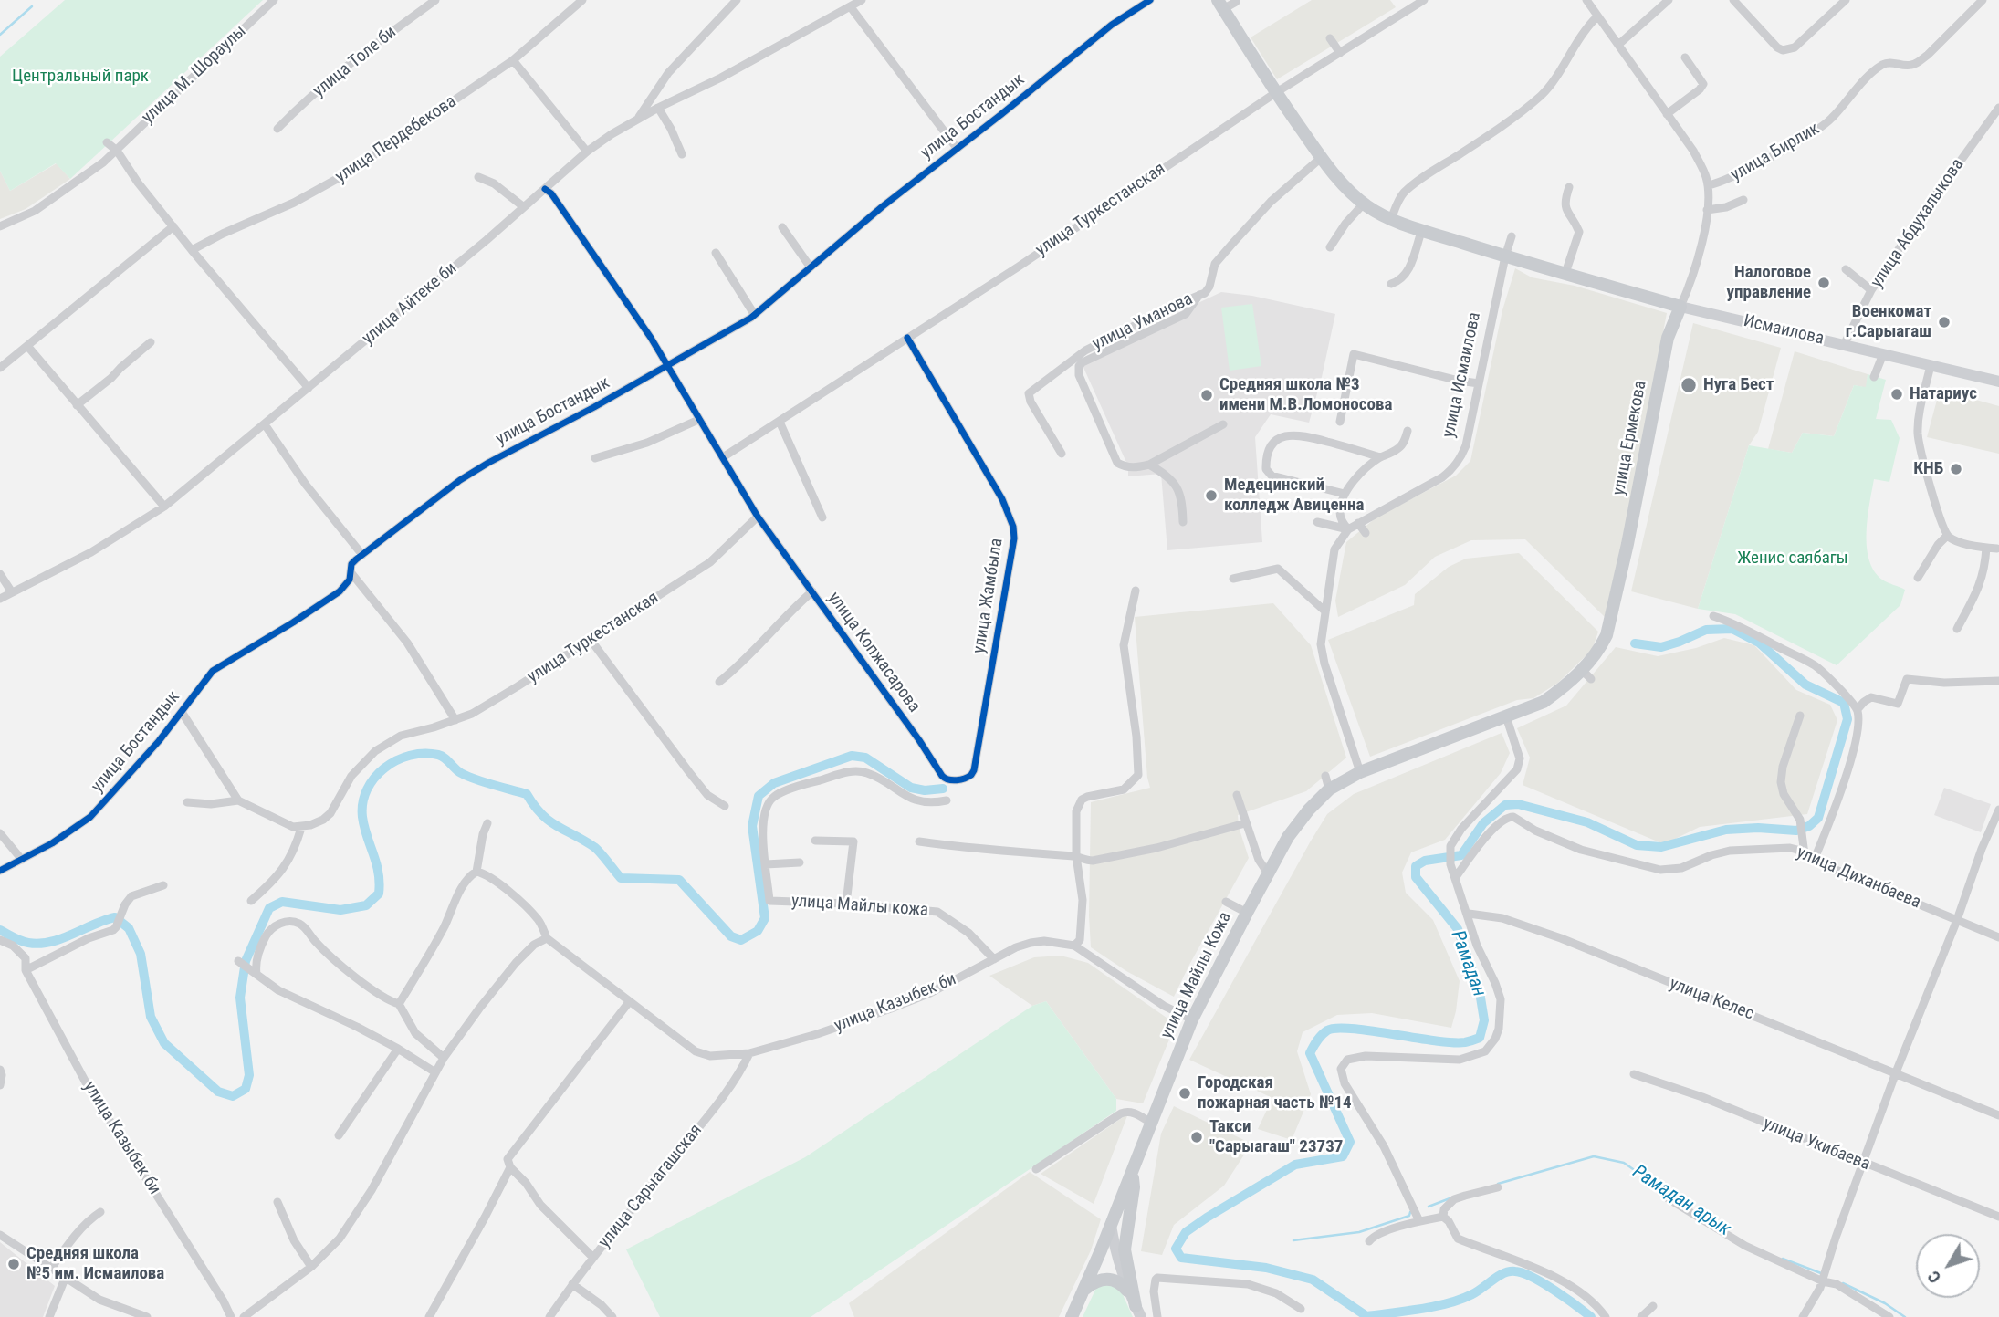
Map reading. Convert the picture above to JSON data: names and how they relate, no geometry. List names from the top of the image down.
{
  "streets": {
    "main road": ["улица Ермекова", "улица Майлы Кожа"],
    "street": [
      "улица Толе би",
      "улица М. Шораулы",
      "улица Бостандык",
      "улица Пердебекова",
      "улица Бирлик",
      "улица Туркестанская",
      "улица Абдухалыкова",
      "улица Айтеке би",
      "улица Уманова",
      "Исмаилова",
      "улица Исмаилова",
      "улица Жамбыла",
      "улица Копжасарова",
      "улица Диханбаева",
      "улица Майлы кожа",
      "улица Келес",
      "улица Казыбек би",
      "улица Укибаева",
      "улица Сарыагашская"
    ]
  },
  "crossings": [
    ["улица Бостандык", "улица Айтеке би"],
    ["улица Бирлик", "улица Ермекова"],
    ["улица Туркестанская", "улица Жамбыла"],
    ["улица Туркестанская", "улица Копжасарова"],
    ["улица Абдухалыкова", "Исмаилова"],
    ["Исмаилова", "улица Ермекова"],
    ["улица Исмаилова", "улица Ермекова"],
    ["улица Исмаилова", "улица Майлы Кожа"],
    ["улица Ермекова", "улица Майлы Кожа"],
    ["улица Жамбыла", "улица Копжасарова"],
    ["улица Майлы кожа", "улица Казыбек би"],
    ["улица Майлы Кожа", "улица Казыбек би"],
    ["улица Казыбек би", "улица Сарыагашская"]
  ],
  "water": ["Рамадан", "Рамадан арык"],
  "parks": ["Центральный парк", "Женис саябагы"],
  "places": [
    "Налоговое управление",
    "Военкомат г.Сарыагаш",
    "Нуга Бест",
    "Натариус",
    "Средняя школа №3 имени М.В.Ломоносова",
    "КНБ",
    "Медецинский колледж Авиценна",
    "Городская пожарная часть №14",
    "Такси \"Сарыагаш\" 23737",
    "Средняя школа №5 им. Исмаилова"
  ],
  "north": "bottom left"
}
